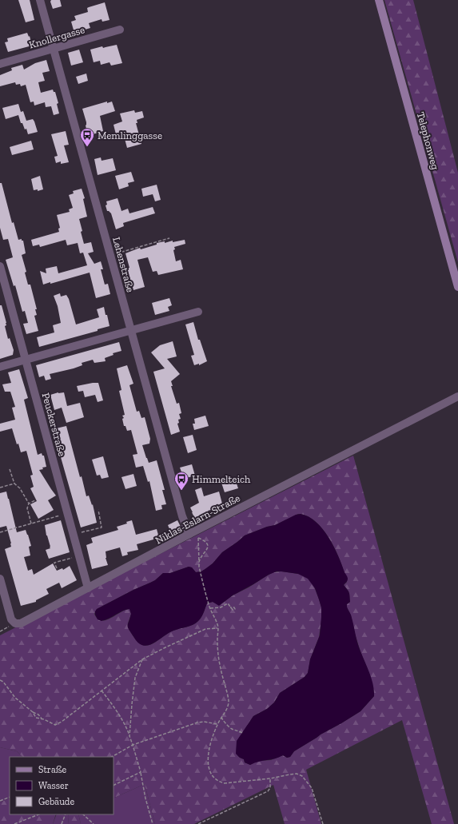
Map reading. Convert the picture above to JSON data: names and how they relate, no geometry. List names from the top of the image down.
{
  "streets": {
    "street": [
      "Knollergasse",
      "Telephonweg",
      "Lehenstraße",
      "Peuckerstraße",
      "Niklas-Eslarn-Straße"
    ]
  },
  "crossings": [
    ["Knollergasse", "Lehenstraße"],
    ["Lehenstraße", "Niklas-Eslarn-Straße"],
    ["Peuckerstraße", "Niklas-Eslarn-Straße"]
  ],
  "places": {
    "bus stop": ["Memlinggasse", "Himmelteich"]
  },
  "legend": ["Straße", "Wasser", "Gebäude"]
}
